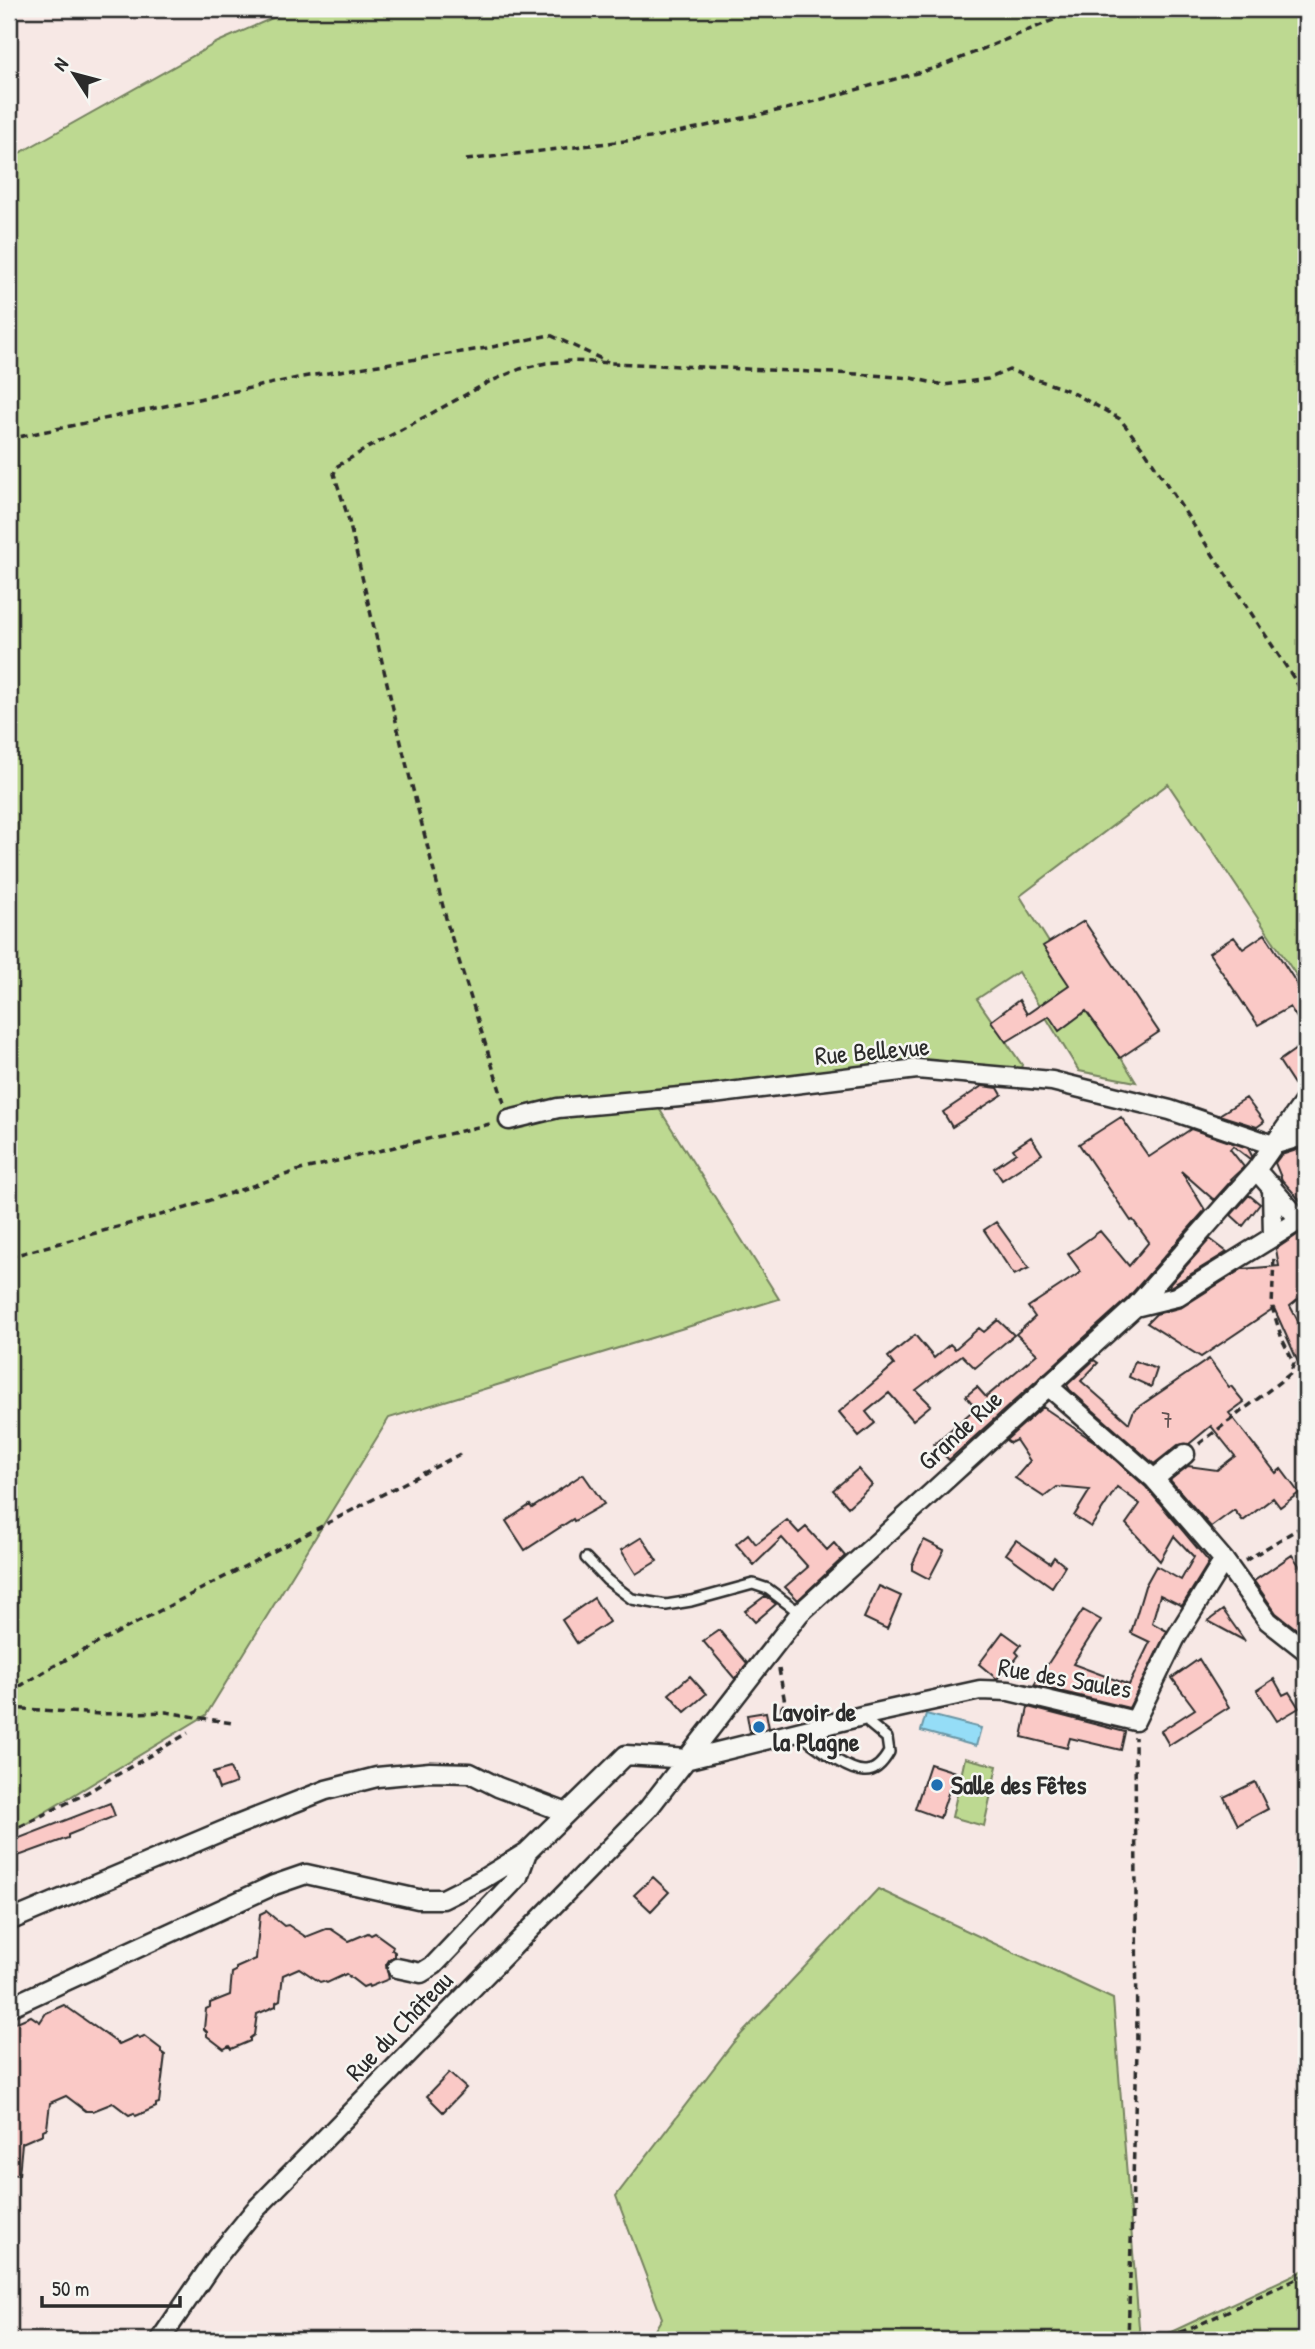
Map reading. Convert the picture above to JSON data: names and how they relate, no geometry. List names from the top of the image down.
{
  "streets": {
    "street": [
      "Rue Bellevue",
      "Grande Rue",
      "Rue des Saules",
      "Rue du Château"
    ]
  },
  "crossings": [
    ["Rue Bellevue", "Grande Rue"],
    ["Grande Rue", "Rue des Saules"],
    ["Grande Rue", "Rue du Château"],
    ["Rue des Saules", "Rue du Château"]
  ],
  "places": ["Lavoir de la Plagne", "Salle des Fêtes"],
  "house_numbers": ["7"],
  "scale_bar": "50 m",
  "north": "top left"
}
